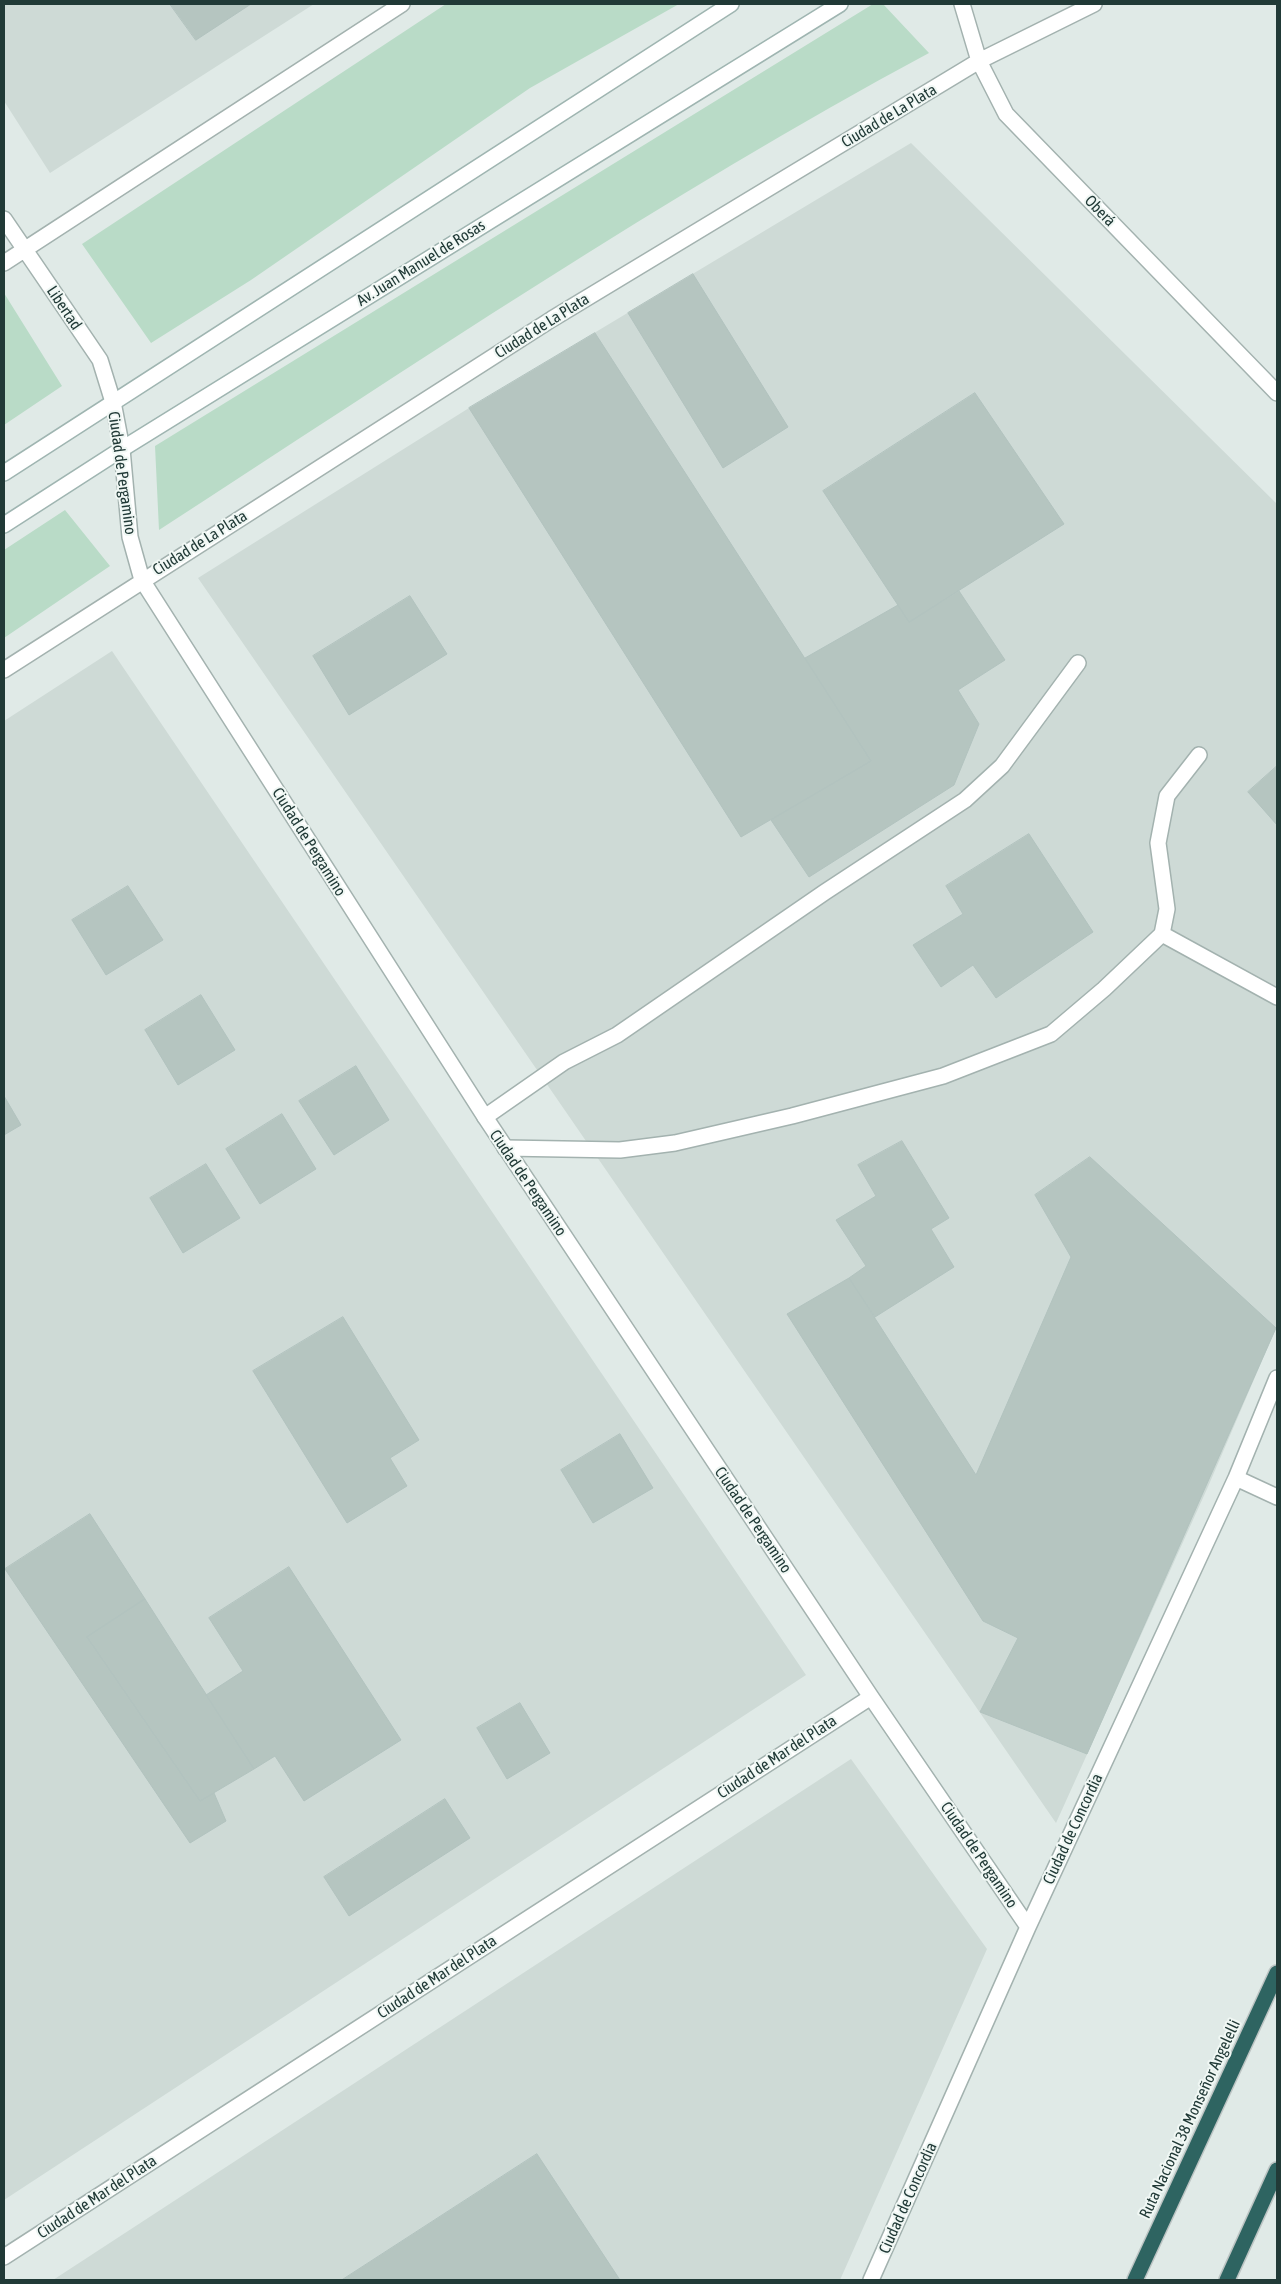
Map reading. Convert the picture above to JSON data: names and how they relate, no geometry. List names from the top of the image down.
{
  "streets": {
    "highway": ["Ruta Nacional 38 Monseñor Angelelli"],
    "street": [
      "Ciudad de La Plata",
      "Oberá",
      "Av. Juan Manuel de Rosas",
      "Libertad",
      "Ciudad de Pergamino",
      "Ciudad de Mar del Plata",
      "Ciudad de Concordia"
    ]
  },
  "crossings": [
    ["Ciudad de La Plata", "Oberá"],
    ["Ciudad de La Plata", "Ciudad de Pergamino"],
    ["Av. Juan Manuel de Rosas", "Ciudad de Pergamino"],
    ["Libertad", "Ciudad de Pergamino"],
    ["Ciudad de Pergamino", "Ciudad de Mar del Plata"],
    ["Ciudad de Pergamino", "Ciudad de Concordia"]
  ]
}
